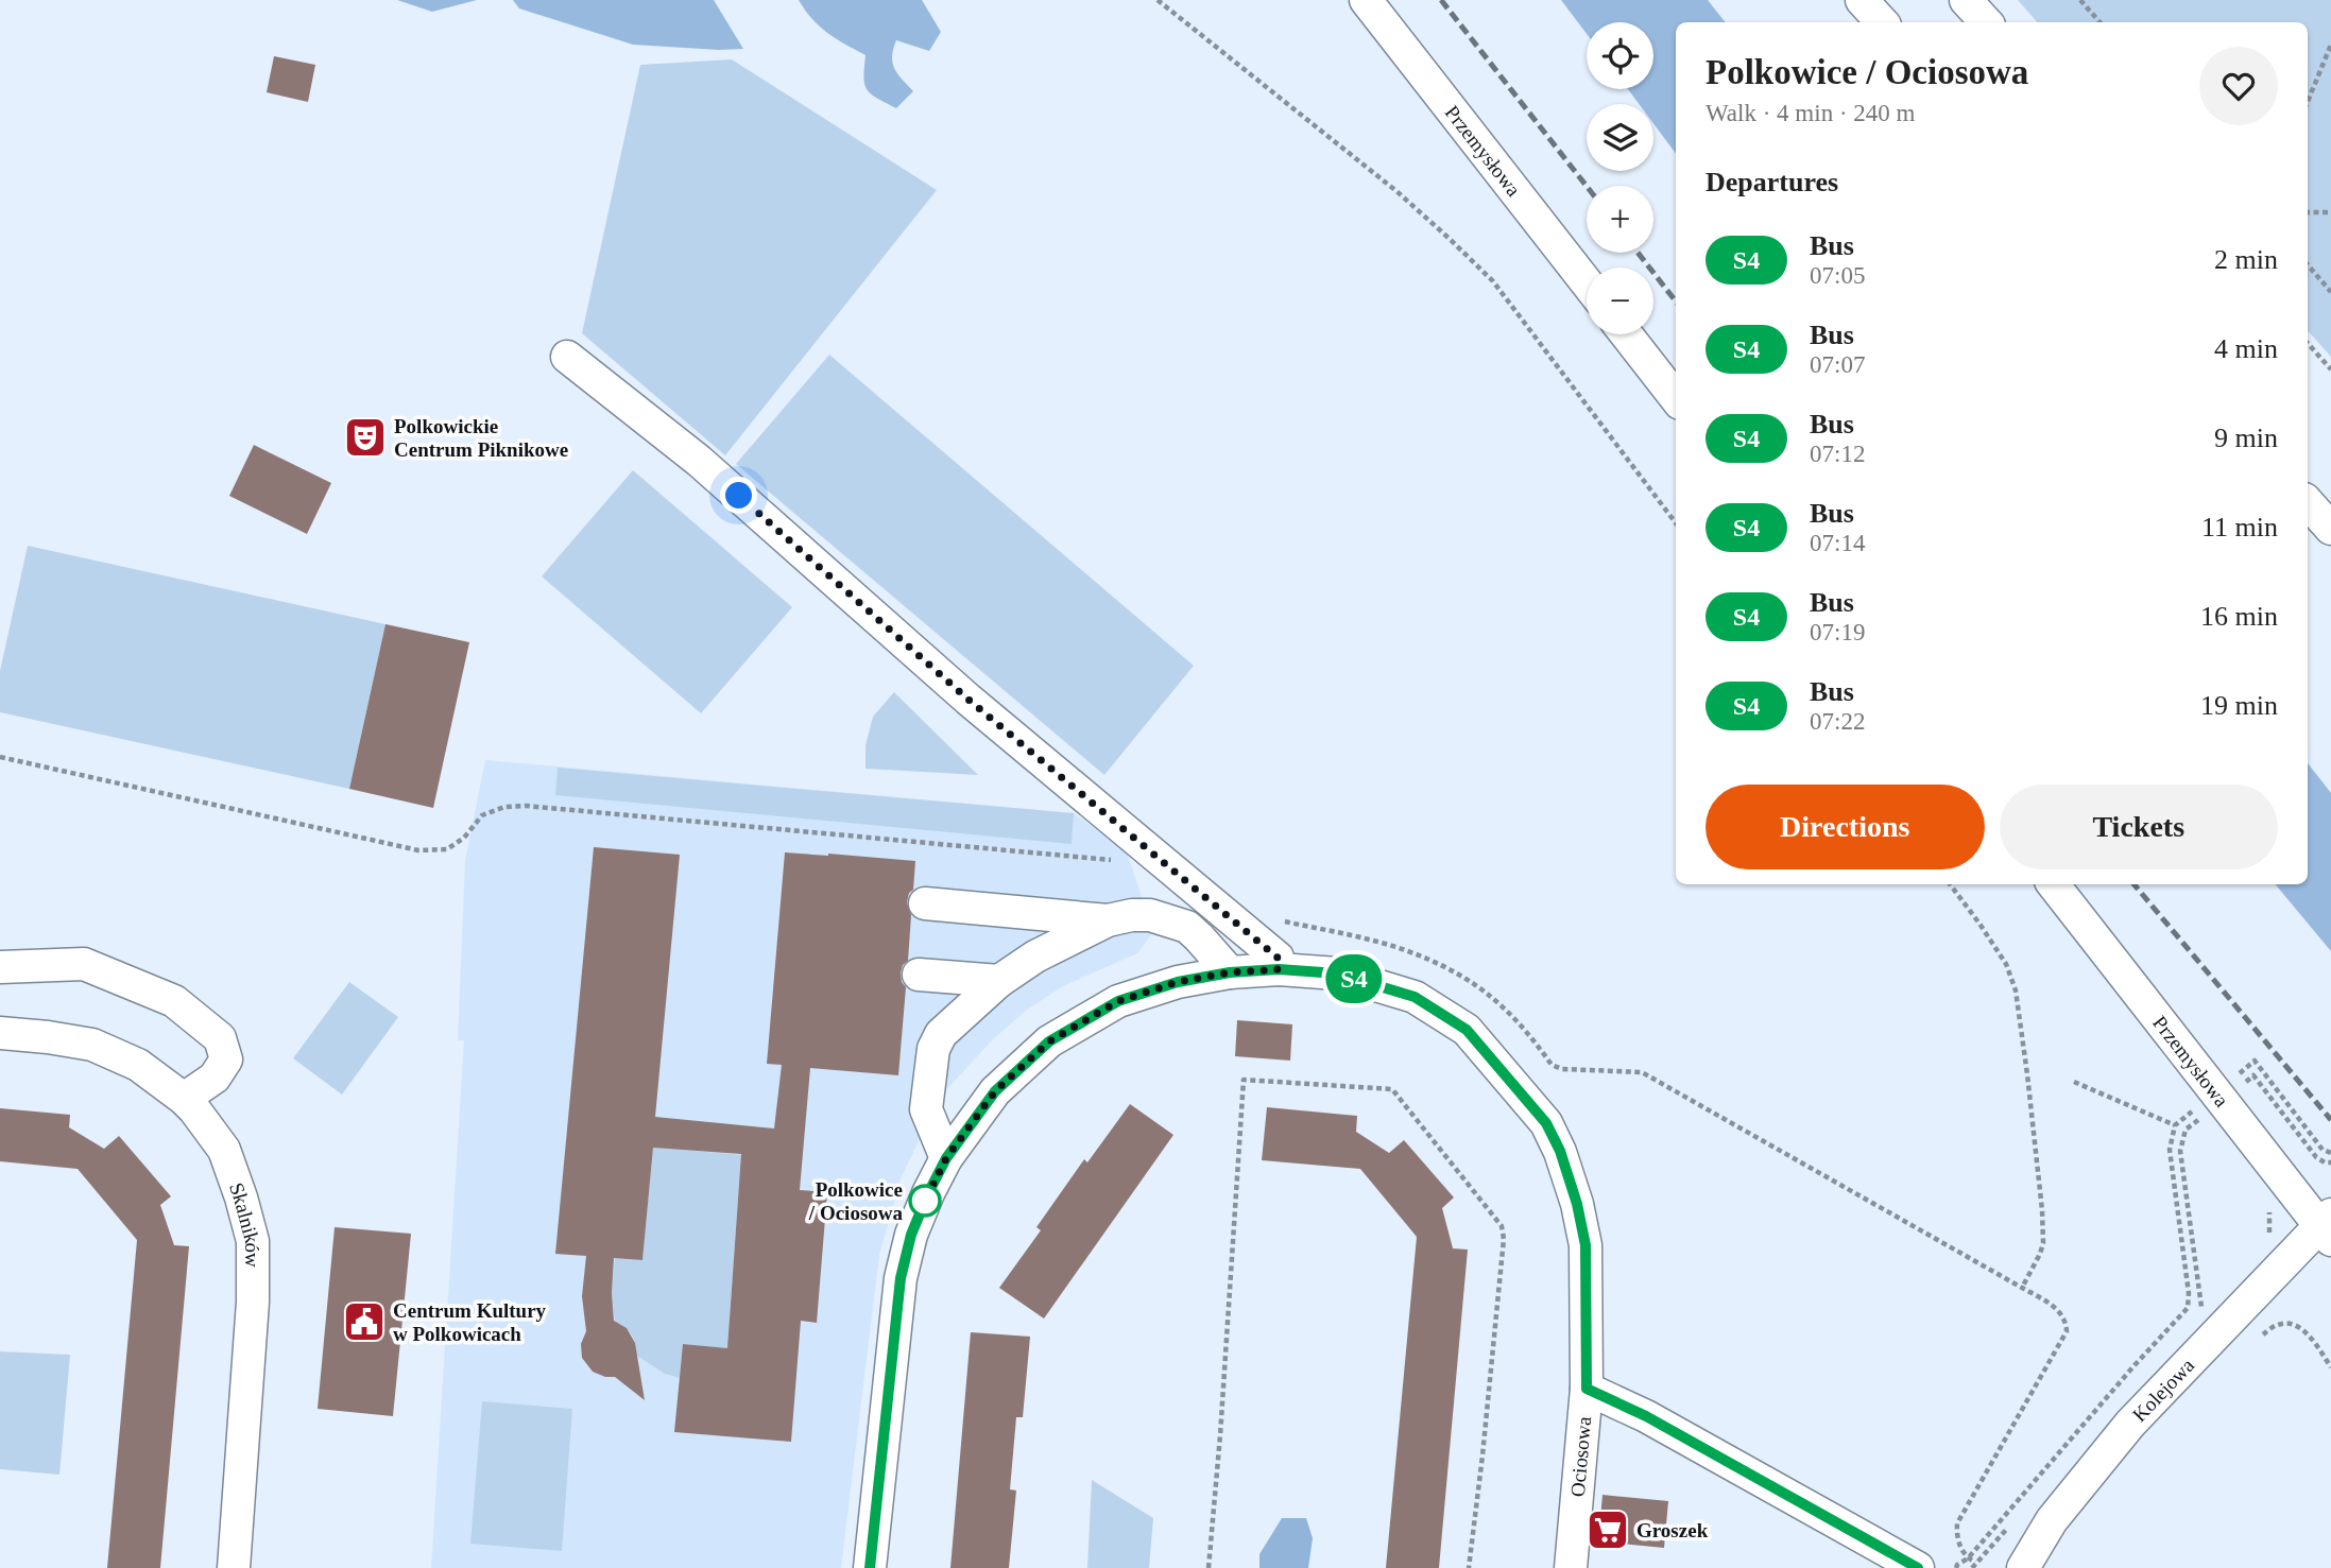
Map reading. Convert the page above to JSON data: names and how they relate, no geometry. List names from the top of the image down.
{
  "streets": {
    "street": [
      "Przemysłowa",
      "Skalników",
      "Kolejowa",
      "Ociosowa"
    ]
  },
  "crossings": [
    ["Przemysłowa", "Kolejowa"]
  ],
  "places": {
    "theatre": ["Polkowickie Centrum Piknikowe"],
    "other": ["Polkowice / Ociosowa"],
    "public building": ["Centrum Kultury w Polkowicach"],
    "supermarket": ["Groszek"]
  },
  "lines": ["bus line S4"],
  "page": {
    "on_map": "S4",
    "map_buttons": ["+", "−"],
    "heading": [
      ["Polkowice / Ociosowa", "Walk · 4 min · 240 m"],
      "Departures"
    ],
    "list": [
      {
        "mark": "S4",
        "name": "Bus",
        "note": "07:05",
        "value": "2 min"
      },
      {
        "mark": "S4",
        "name": "Bus",
        "note": "07:07",
        "value": "4 min"
      },
      {
        "mark": "S4",
        "name": "Bus",
        "note": "07:12",
        "value": "9 min"
      },
      {
        "mark": "S4",
        "name": "Bus",
        "note": "07:14",
        "value": "11 min"
      },
      {
        "mark": "S4",
        "name": "Bus",
        "note": "07:19",
        "value": "16 min"
      },
      {
        "mark": "S4",
        "name": "Bus",
        "note": "07:22",
        "value": "19 min"
      }
    ],
    "buttons": ["Directions", "Tickets"]
  }
}
